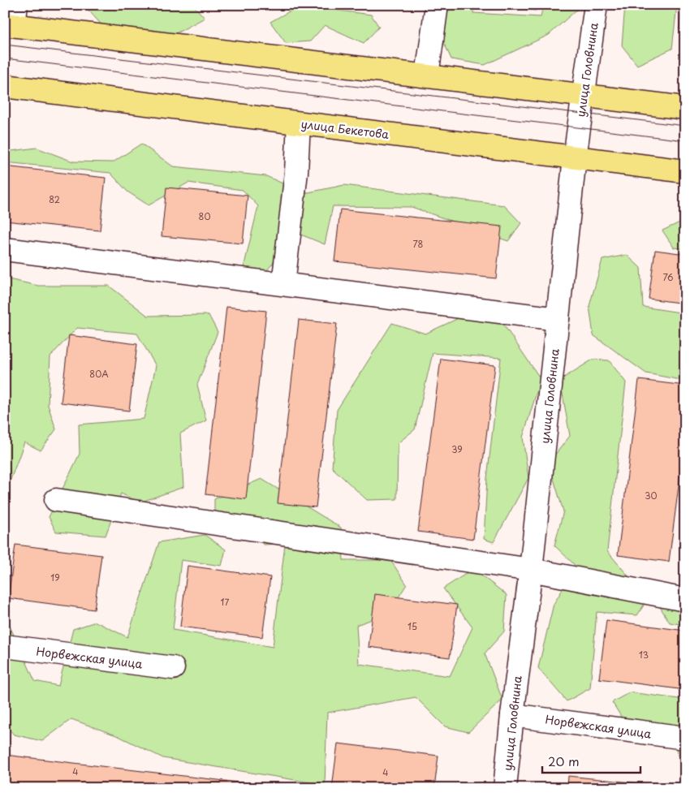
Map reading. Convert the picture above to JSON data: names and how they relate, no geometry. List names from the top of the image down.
{
  "streets": {
    "main road": ["улица Бекетова"],
    "street": ["улица Головнина", "Норвежская улица"]
  },
  "crossings": [
    ["улица Головнина", "улица Бекетова"],
    ["улица Головнина", "Норвежская улица"]
  ],
  "house_numbers": [
    "82",
    "80",
    "78",
    "76",
    "80А",
    "39",
    "30",
    "19",
    "17",
    "15",
    "13",
    "4",
    "4"
  ],
  "scale_bar": "20 m"
}
